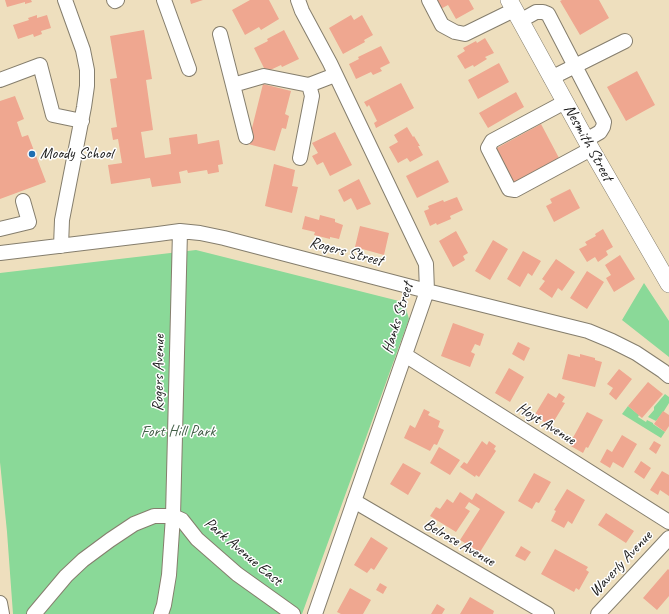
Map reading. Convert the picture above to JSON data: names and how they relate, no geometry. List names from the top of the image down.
{
  "streets": {
    "main road": ["Nesmith Street"],
    "street": [
      "Rogers Street",
      "Hanks Street",
      "Rogers Avenue",
      "Hoyt Avenue",
      "Belrose Avenue",
      "Park Avenue East",
      "Waverly Avenue"
    ]
  },
  "crossings": [
    ["Rogers Street", "Hanks Street"],
    ["Rogers Street", "Rogers Avenue"],
    ["Hanks Street", "Hoyt Avenue"],
    ["Hanks Street", "Belrose Avenue"],
    ["Rogers Avenue", "Park Avenue East"]
  ],
  "parks": ["Fort Hill Park"],
  "places": ["Moody School"]
}
